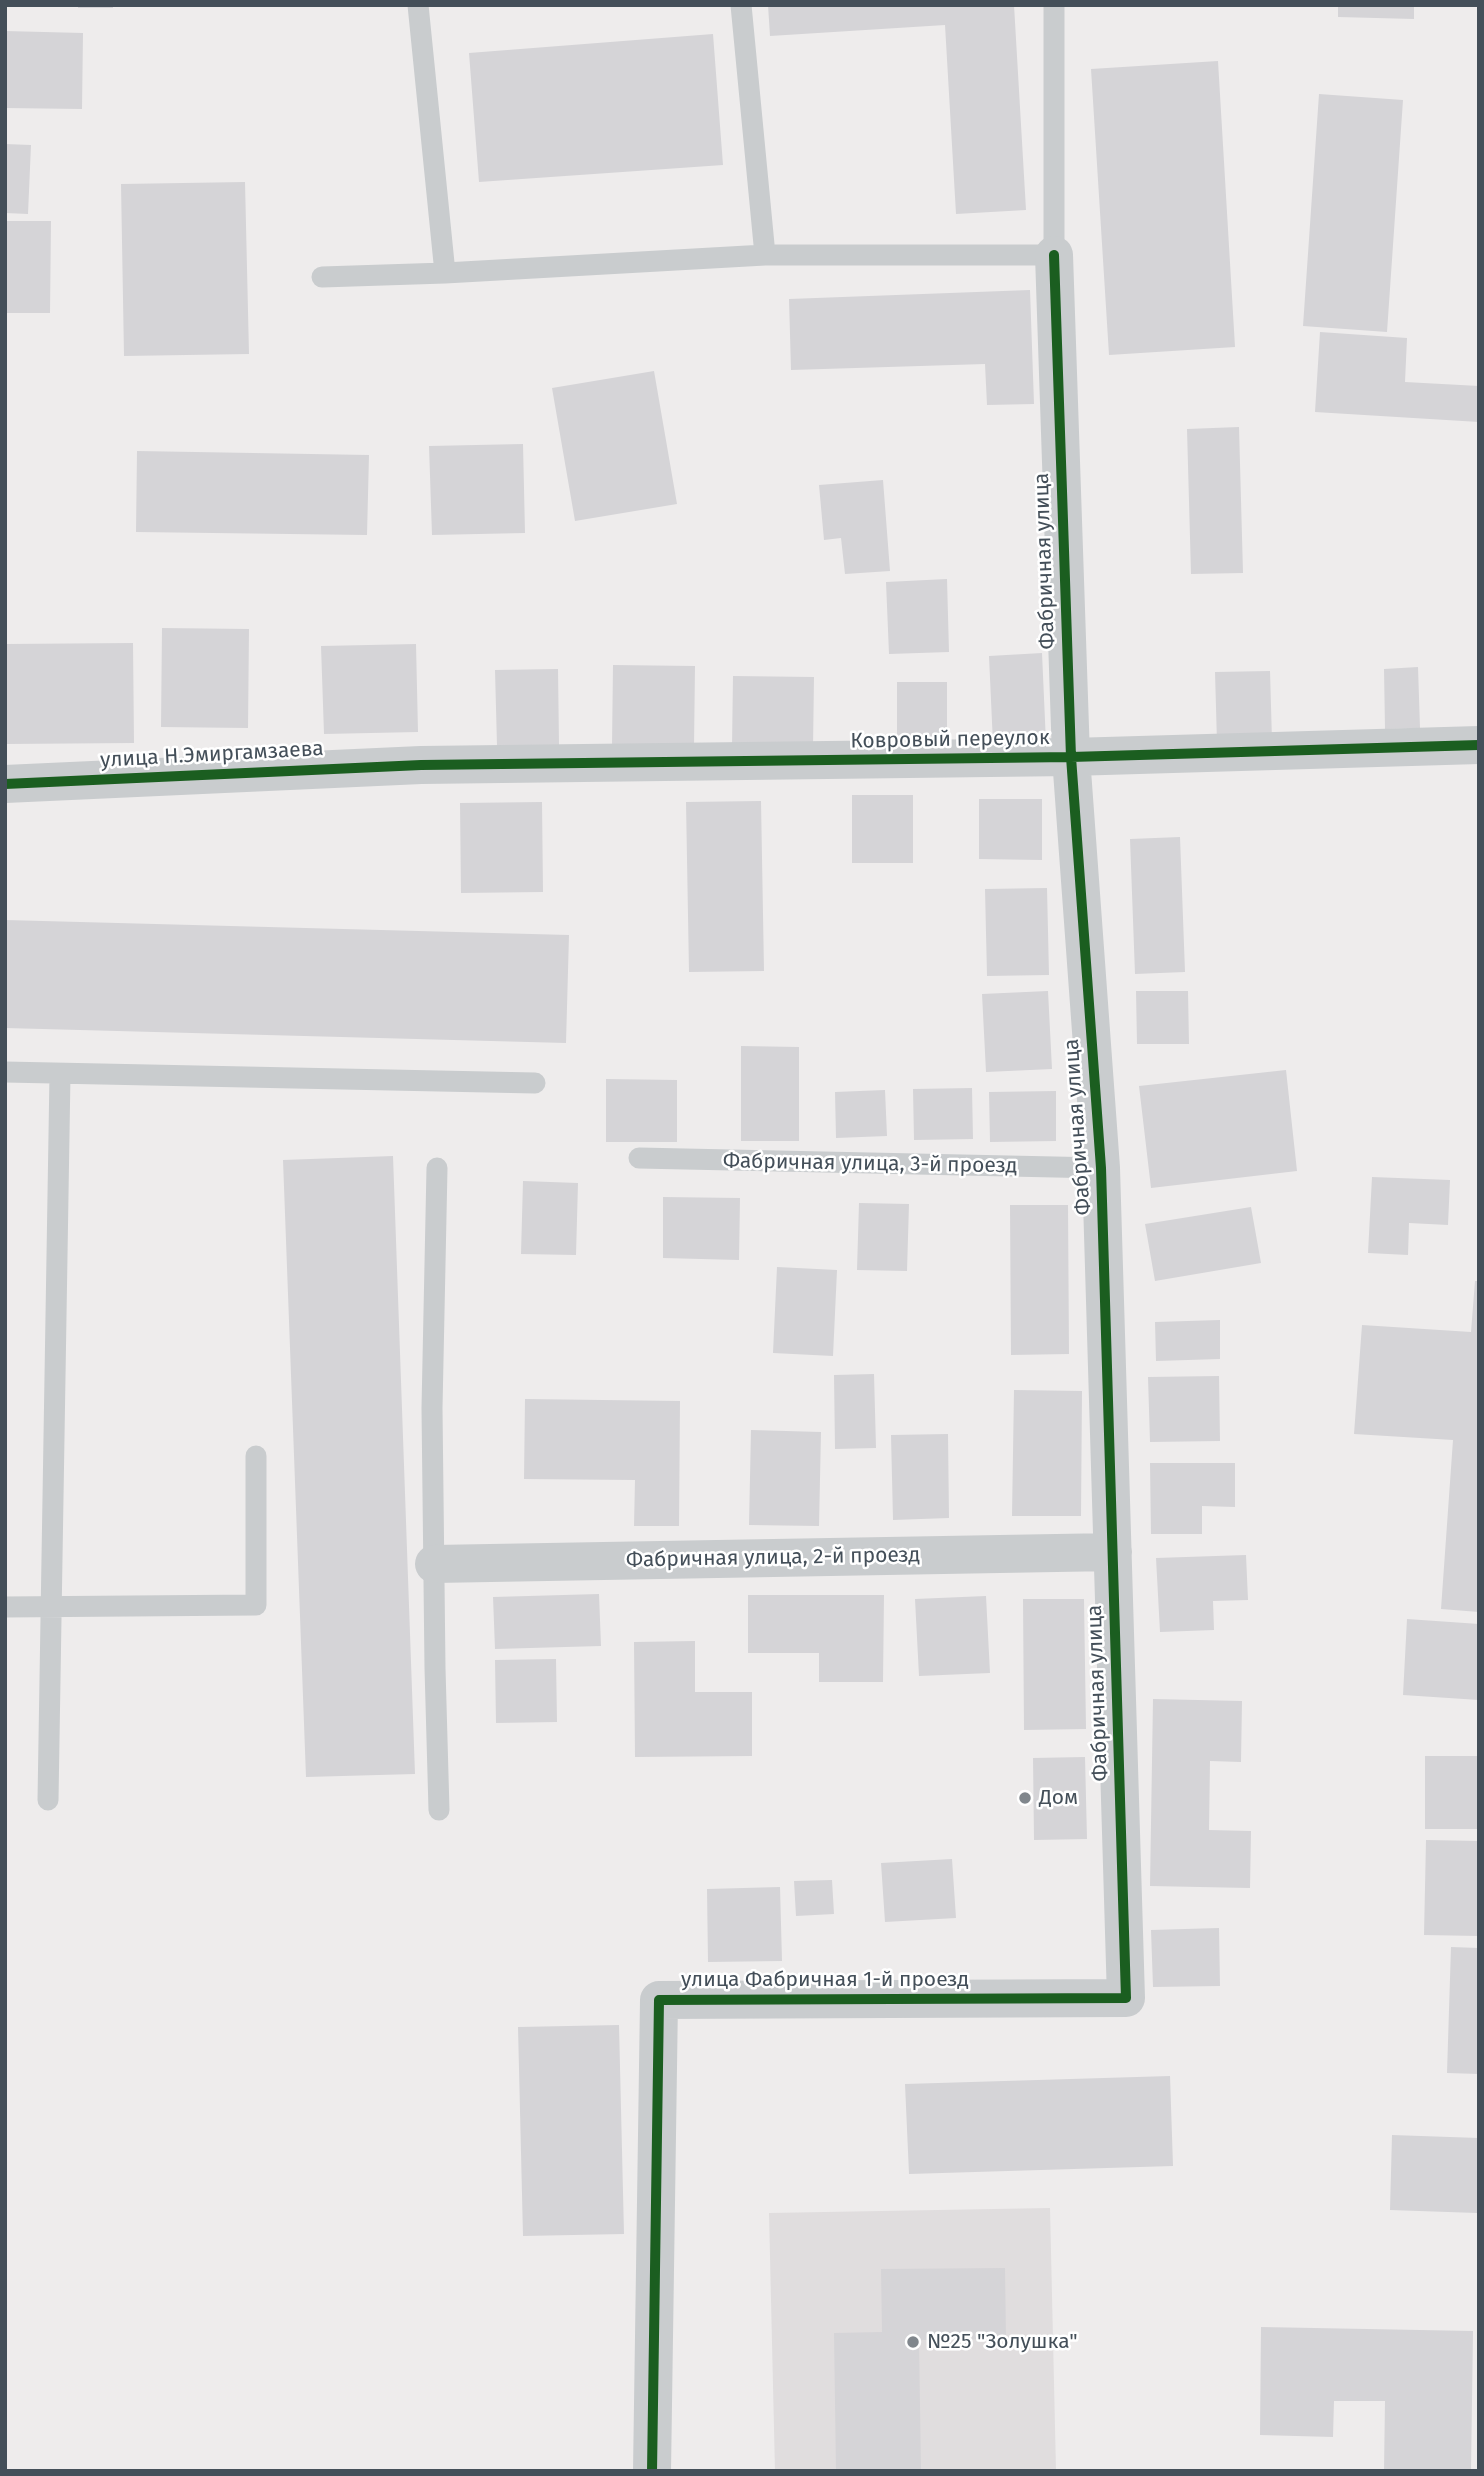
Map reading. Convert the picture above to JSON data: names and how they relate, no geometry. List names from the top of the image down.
{
  "streets": {
    "street": [
      "Фабричная улица",
      "Ковровый переулок",
      "улица Н.Эмиргамзаева",
      "Фабричная улица, 2-й проезд",
      "улица Фабричная 1-й проезд"
    ],
    "lane": ["Фабричная улица, 3-й проезд"]
  },
  "crossings": [
    ["Фабричная улица", "Ковровый переулок"],
    ["Фабричная улица", "Фабричная улица, 3-й проезд"],
    ["Фабричная улица", "Фабричная улица, 2-й проезд"],
    ["Фабричная улица", "улица Фабричная 1-й проезд"],
    ["Ковровый переулок", "улица Н.Эмиргамзаева"]
  ],
  "places": ["Дом", "№25 \"Золушка\""]
}
